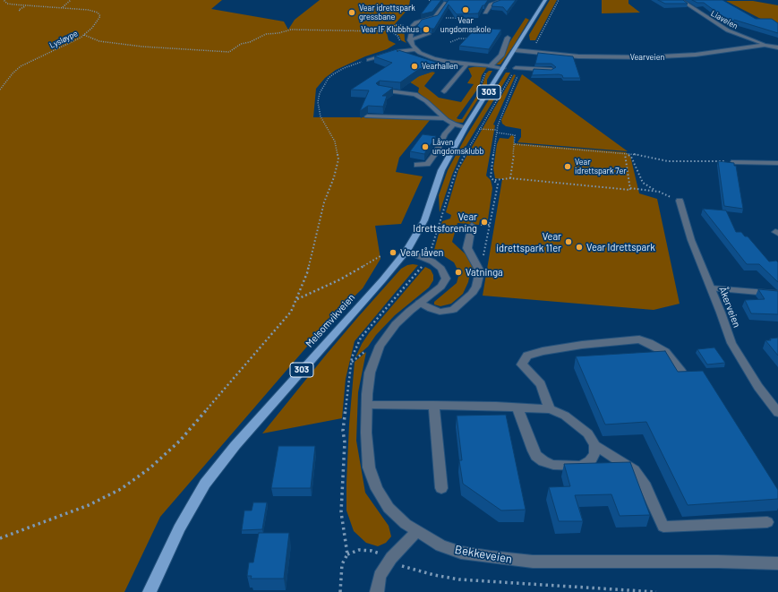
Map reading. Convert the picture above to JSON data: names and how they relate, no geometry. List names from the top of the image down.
{
  "streets": {
    "main road": ["303", "Melsomvikveien"],
    "street": [
      "Liaveien",
      "Vearveien",
      "Åkerveien",
      "Bekkeveien"
    ],
    "path": ["Lysløype"]
  },
  "crossings": [
    ["Liaveien", "Vearveien"],
    ["Vearveien", "Melsomvikveien"],
    ["Melsomvikveien", "Bekkeveien"]
  ],
  "places": [
    "Vear ungdomsskole",
    "Vear idrettspark gressbane",
    "Vear IF Klubbhus",
    "Vearhallen",
    "Låven ungdomsklubb",
    "Vear idrettspark 7er",
    "Vear Idrettsforening",
    "Vear idrettspark 11er",
    "Vear Idrettspark",
    "Vear låven",
    "Vatninga"
  ]
}
